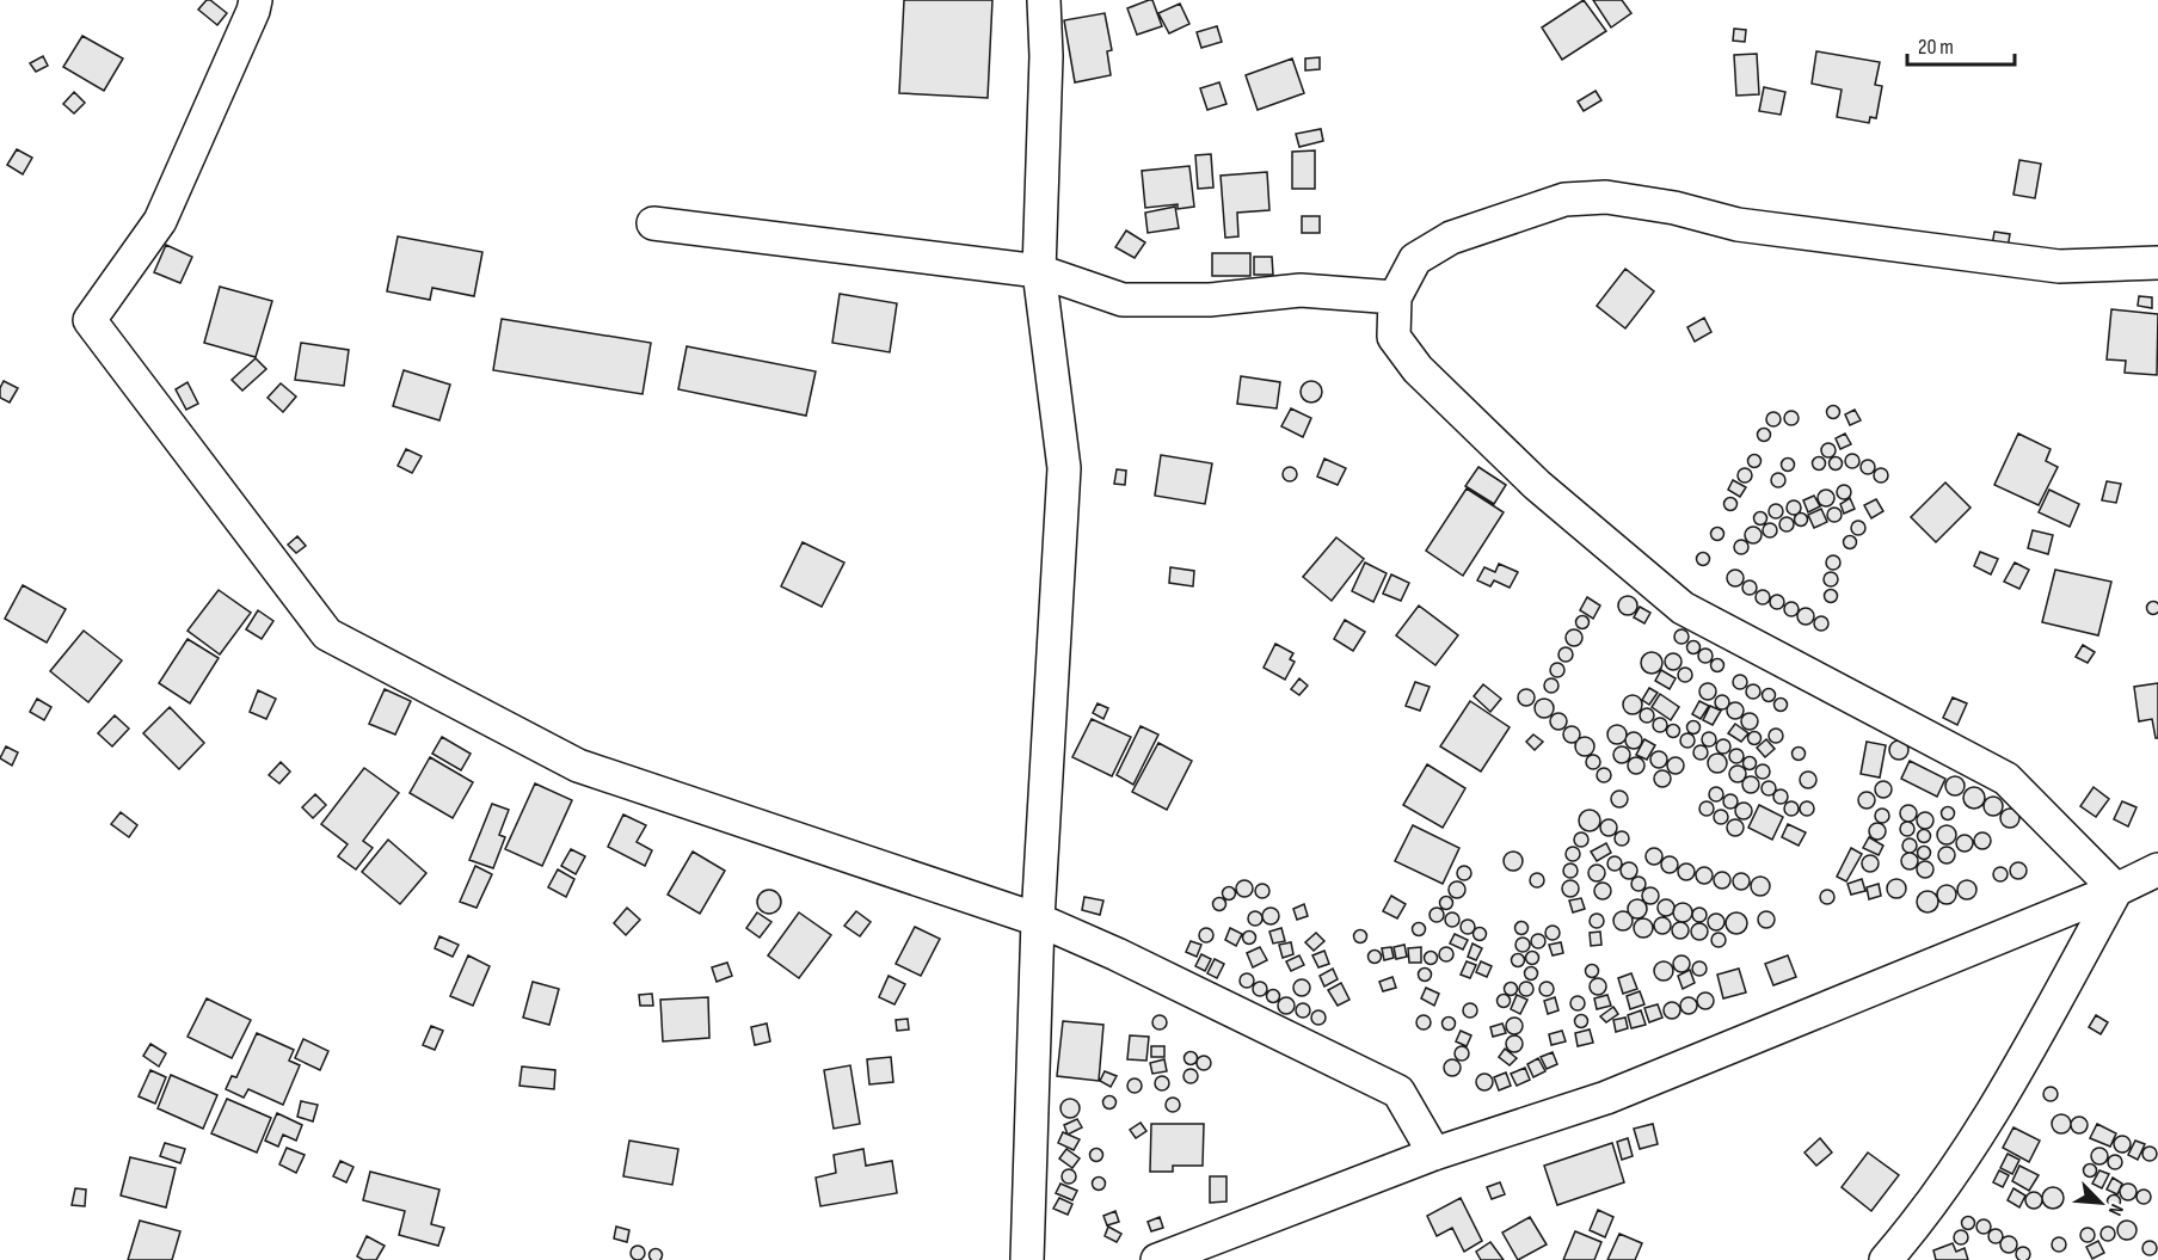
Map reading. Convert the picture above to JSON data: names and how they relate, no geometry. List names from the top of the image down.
{
  "scale_bar": "20 m",
  "north": "bottom right"
}
